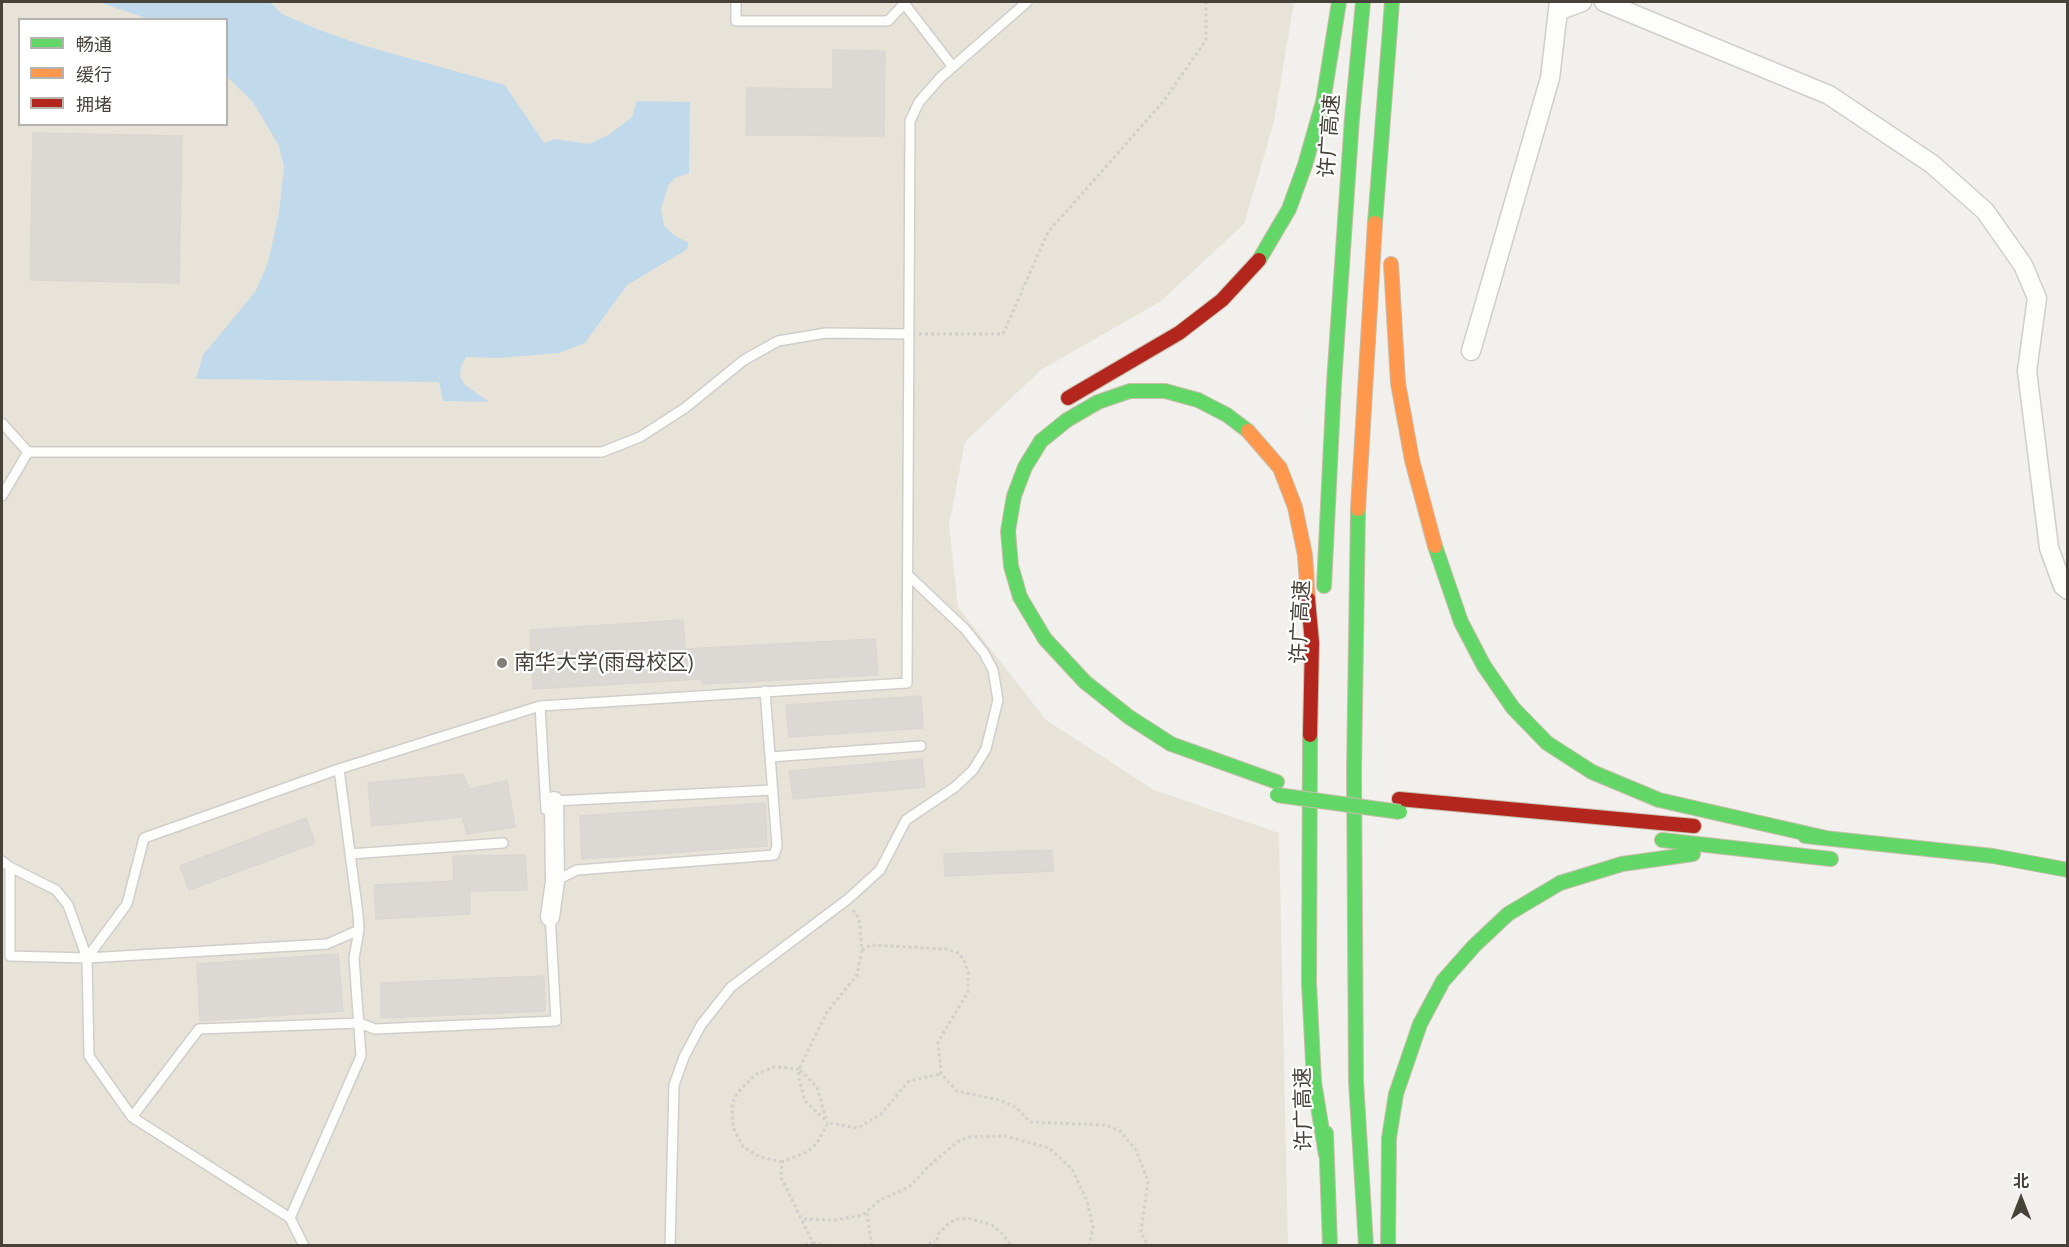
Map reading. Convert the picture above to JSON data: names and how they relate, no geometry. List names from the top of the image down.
{
  "streets": {
    "highway": ["许广高速"]
  },
  "places": ["南华大学(雨母校区)"],
  "legend": ["畅通", "缓行", "拥堵"],
  "north": "top"
}
